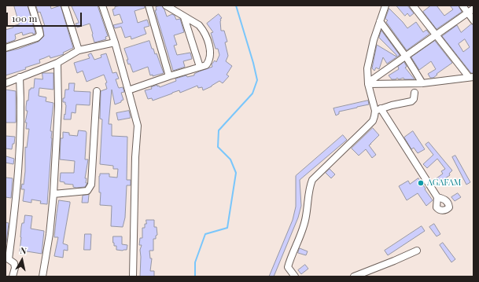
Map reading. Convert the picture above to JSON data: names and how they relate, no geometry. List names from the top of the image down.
{
  "places": ["AGAFAM"],
  "scale_bar": "100 m",
  "north": "top"
}
